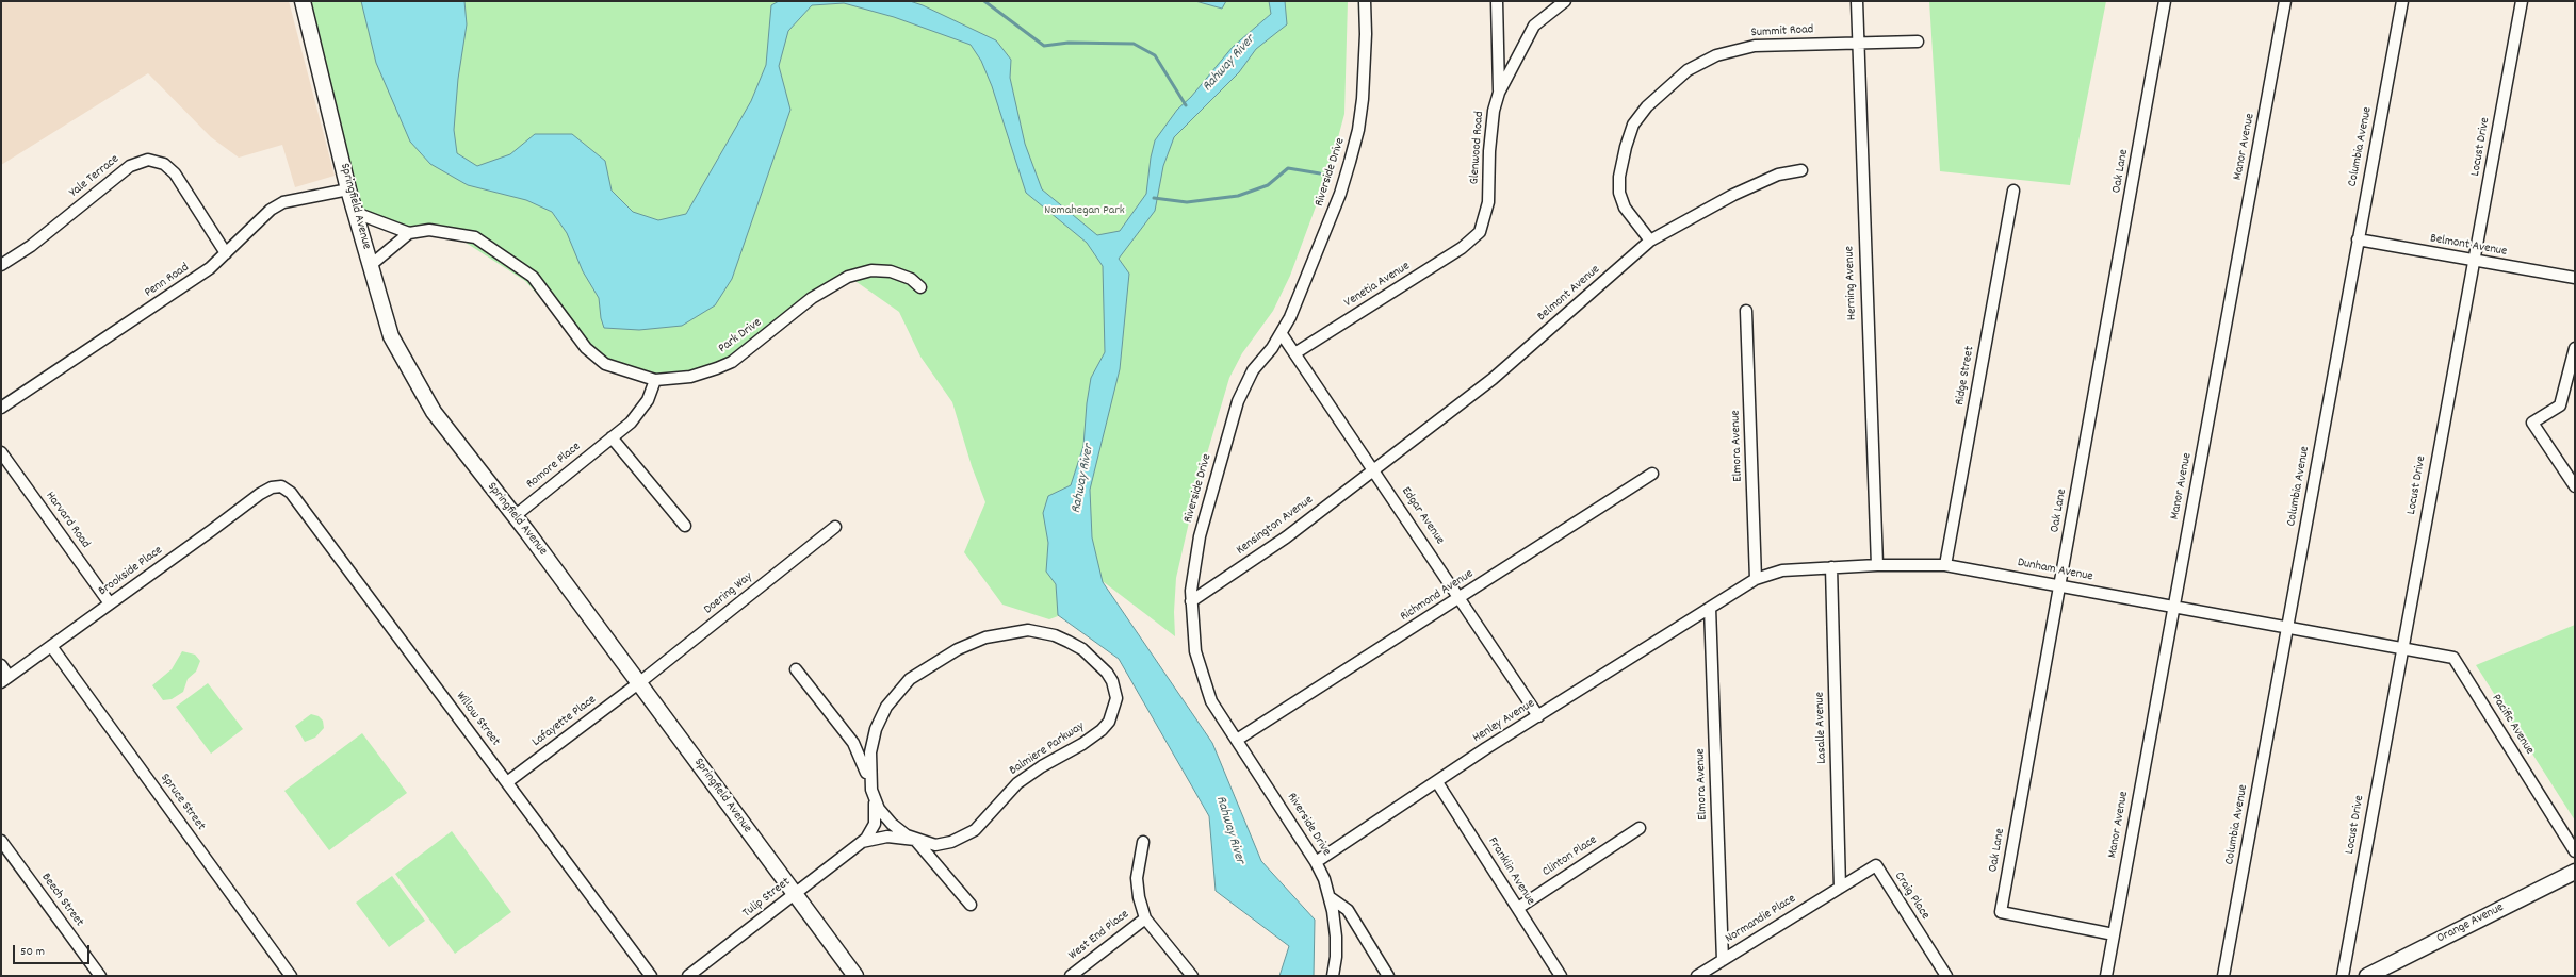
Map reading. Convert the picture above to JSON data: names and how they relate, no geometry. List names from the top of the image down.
{
  "streets": {
    "street": [
      "Summit Road",
      "Manor Avenue",
      "Columbia Avenue",
      "Locust Drive",
      "Glenwood Road",
      "Oak Lane",
      "Riverside Drive",
      "Yale Terrace",
      "Springfield Avenue",
      "Belmont Avenue",
      "Penn Road",
      "Herning Avenue",
      "Venetia Avenue",
      "Park Drive",
      "Ridge Street",
      "Elmora Avenue",
      "Romore Place",
      "Edgar Avenue",
      "Harvard Road",
      "Kensington Avenue",
      "Dunham Avenue",
      "Brookside Place",
      "Doering Way",
      "Richmond Avenue",
      "Willow Street",
      "Lafayette Place",
      "Henley Avenue",
      "Pacific Avenue",
      "Lasalle Avenue",
      "Balmiere Parkway",
      "Spruce Street",
      "Clinton Place",
      "Franklin Avenue",
      "Craig Place",
      "Tulip Street",
      "Beech Street",
      "Normandie Place",
      "Orange Avenue",
      "West End Place"
    ]
  },
  "crossings": [
    ["Summit Road", "Belmont Avenue"],
    ["Summit Road", "Herning Avenue"],
    ["Manor Avenue", "Oak Lane"],
    ["Manor Avenue", "Dunham Avenue"],
    ["Columbia Avenue", "Belmont Avenue"],
    ["Columbia Avenue", "Dunham Avenue"],
    ["Locust Drive", "Belmont Avenue"],
    ["Locust Drive", "Dunham Avenue"],
    ["Locust Drive", "Pacific Avenue"],
    ["Glenwood Road", "Venetia Avenue"],
    ["Oak Lane", "Dunham Avenue"],
    ["Riverside Drive", "Edgar Avenue"],
    ["Riverside Drive", "Kensington Avenue"],
    ["Riverside Drive", "Richmond Avenue"],
    ["Riverside Drive", "Henley Avenue"],
    ["Yale Terrace", "Penn Road"],
    ["Springfield Avenue", "Penn Road"],
    ["Springfield Avenue", "Park Drive"],
    ["Springfield Avenue", "Romore Place"],
    ["Springfield Avenue", "Doering Way"],
    ["Springfield Avenue", "Lafayette Place"],
    ["Springfield Avenue", "Tulip Street"],
    ["Belmont Avenue", "Edgar Avenue"],
    ["Belmont Avenue", "Kensington Avenue"],
    ["Herning Avenue", "Dunham Avenue"],
    ["Venetia Avenue", "Edgar Avenue"],
    ["Park Drive", "Romore Place"],
    ["Ridge Street", "Dunham Avenue"],
    ["Elmora Avenue", "Dunham Avenue"],
    ["Elmora Avenue", "Henley Avenue"],
    ["Elmora Avenue", "Normandie Place"],
    ["Edgar Avenue", "Kensington Avenue"],
    ["Edgar Avenue", "Richmond Avenue"],
    ["Edgar Avenue", "Henley Avenue"],
    ["Harvard Road", "Brookside Place"],
    ["Dunham Avenue", "Henley Avenue"],
    ["Dunham Avenue", "Pacific Avenue"],
    ["Dunham Avenue", "Lasalle Avenue"],
    ["Brookside Place", "Willow Street"],
    ["Brookside Place", "Spruce Street"],
    ["Doering Way", "Lafayette Place"],
    ["Willow Street", "Lafayette Place"],
    ["Henley Avenue", "Franklin Avenue"],
    ["Lasalle Avenue", "Craig Place"],
    ["Lasalle Avenue", "Normandie Place"],
    ["Clinton Place", "Franklin Avenue"],
    ["Craig Place", "Normandie Place"]
  ],
  "water": ["Rahway River"],
  "parks": ["Nomahegan Park"],
  "scale_bar": "50 m"
}
